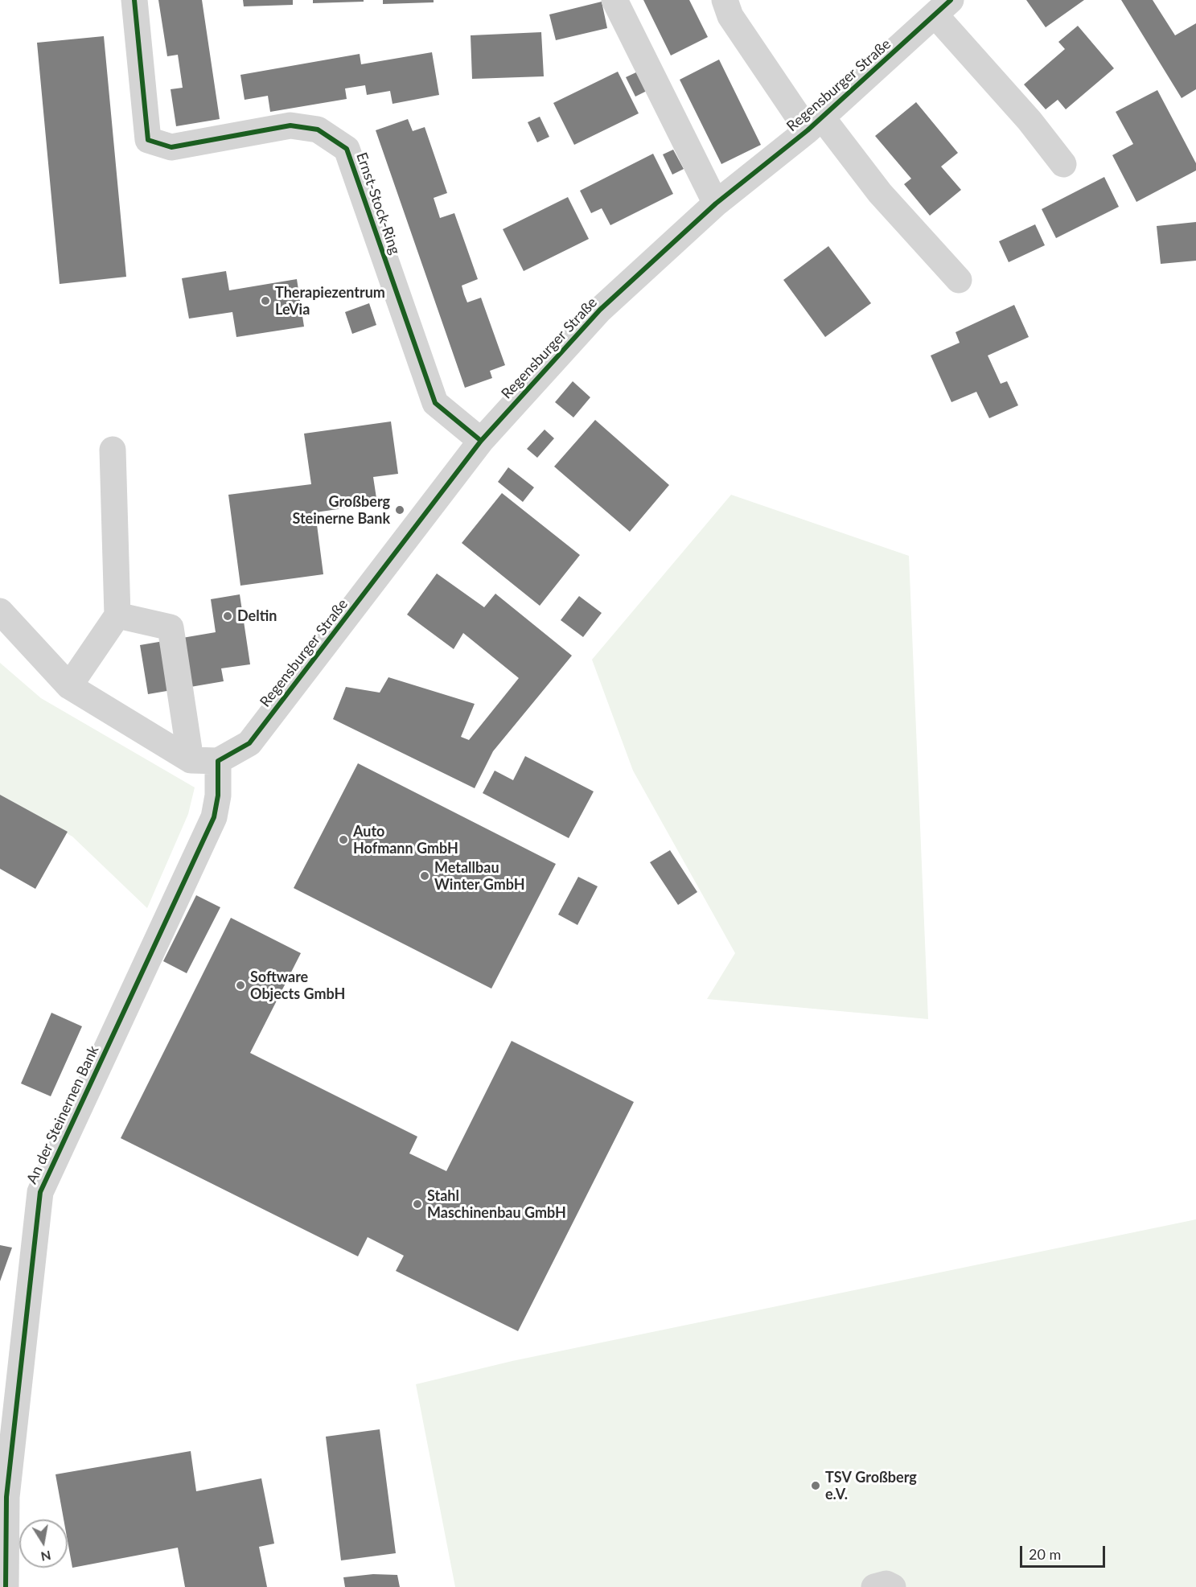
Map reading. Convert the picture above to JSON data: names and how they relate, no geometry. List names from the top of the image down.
{
  "streets": {
    "street": ["Regensburger Straße", "Ernst-Stock-Ring", "An der Steinernen Bank"]
  },
  "crossings": [
    ["Regensburger Straße", "Ernst-Stock-Ring"],
    ["Regensburger Straße", "An der Steinernen Bank"]
  ],
  "places": [
    "Therapiezentrum LeVia",
    "Großberg Steinerne Bank",
    "Deltin",
    "Auto Hofmann GmbH",
    "Metallbau Winter GmbH",
    "Software Objects GmbH",
    "Stahl Maschinenbau GmbH",
    "TSV Großberg e.V."
  ],
  "scale_bar": "20 m",
  "north": "bottom"
}
